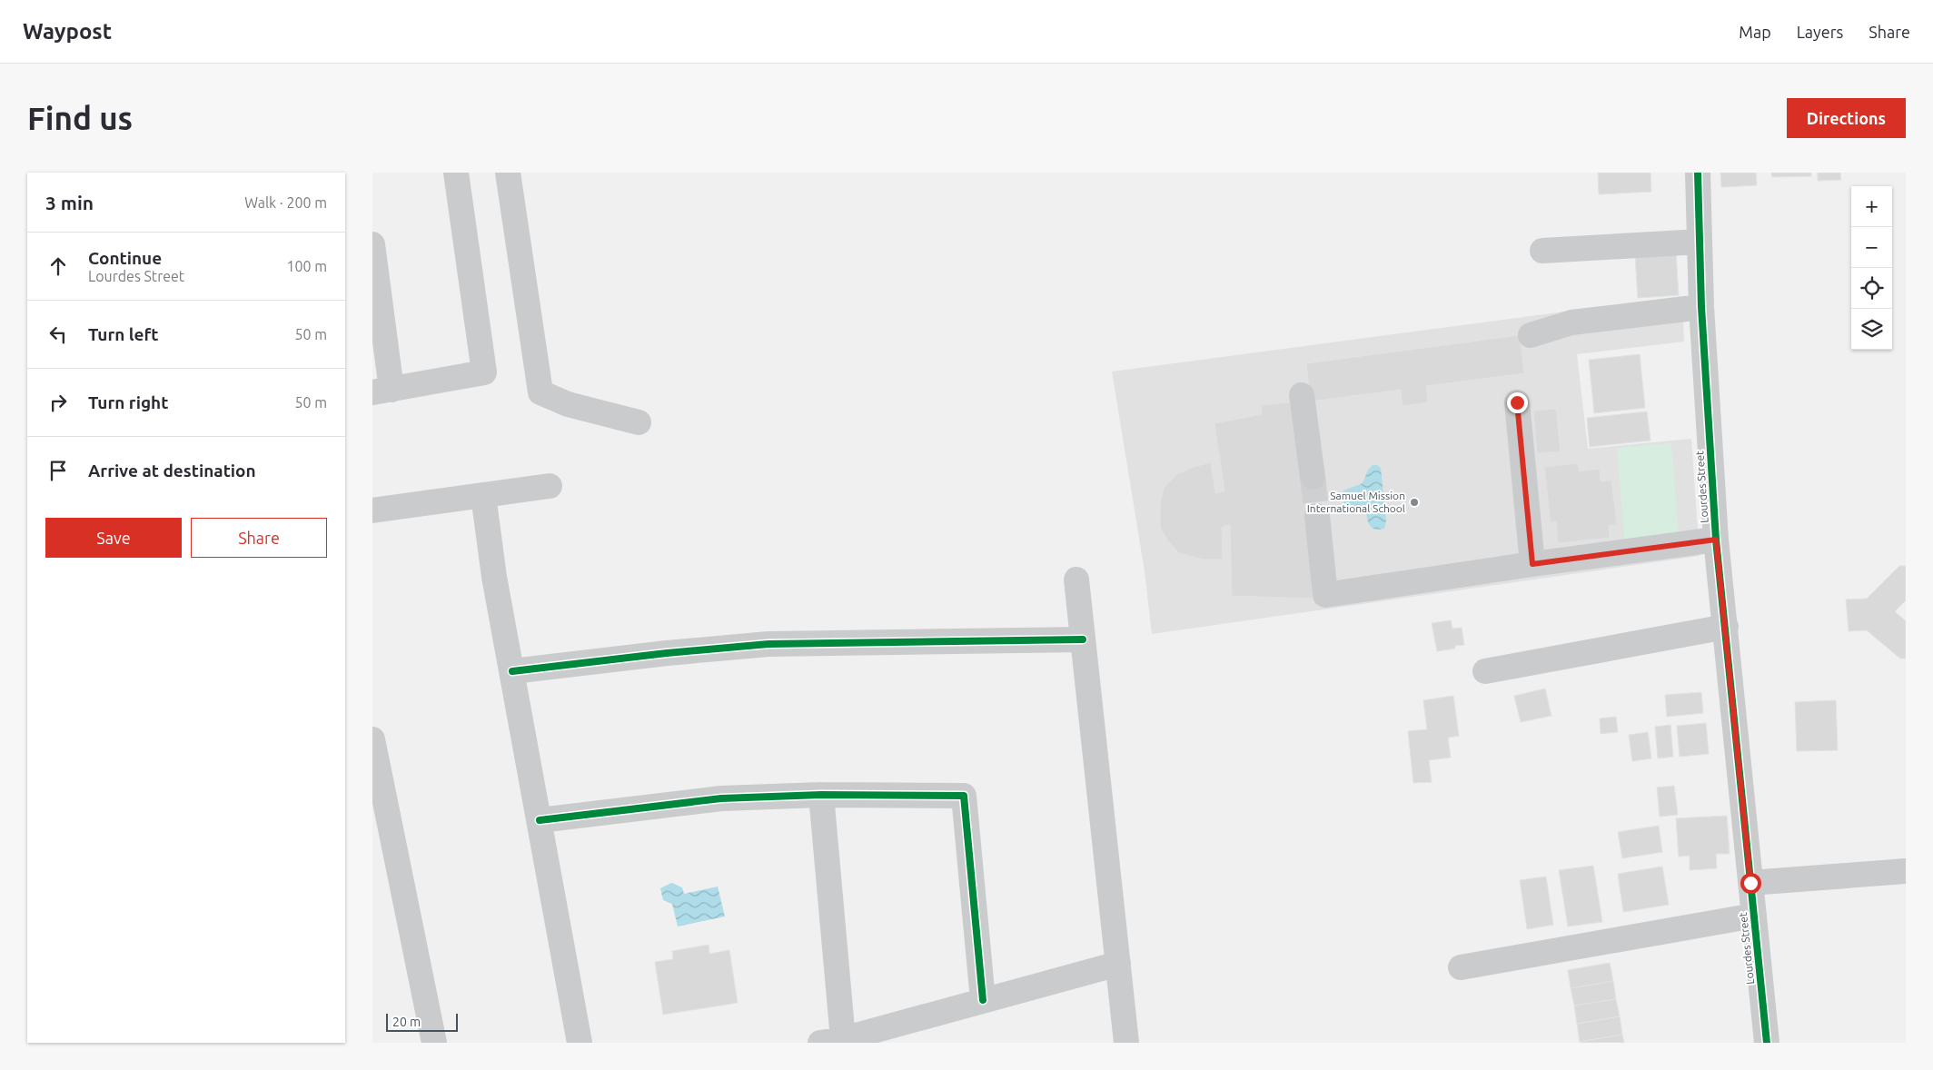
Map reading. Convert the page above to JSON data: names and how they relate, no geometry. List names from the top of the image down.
{
  "streets": {
    "street": ["Lourdes Street"]
  },
  "places": ["Samuel Mission International School"],
  "scale_bar": "20 m",
  "page": {
    "header": "Waypost",
    "nav": ["Map", "Layers", "Share"],
    "buttons": [
      "Directions",
      ["Save", "Share"]
    ],
    "title": "Find us",
    "heading": ["3 min", "Walk · 200 m"],
    "map_buttons": ["+", "−"],
    "list": [
      ["Continue", "Lourdes Street", "100 m"],
      ["Turn left", "50 m"],
      ["Turn right", "50 m"],
      "Arrive at destination"
    ],
    "scale": "20 m"
  }
}
